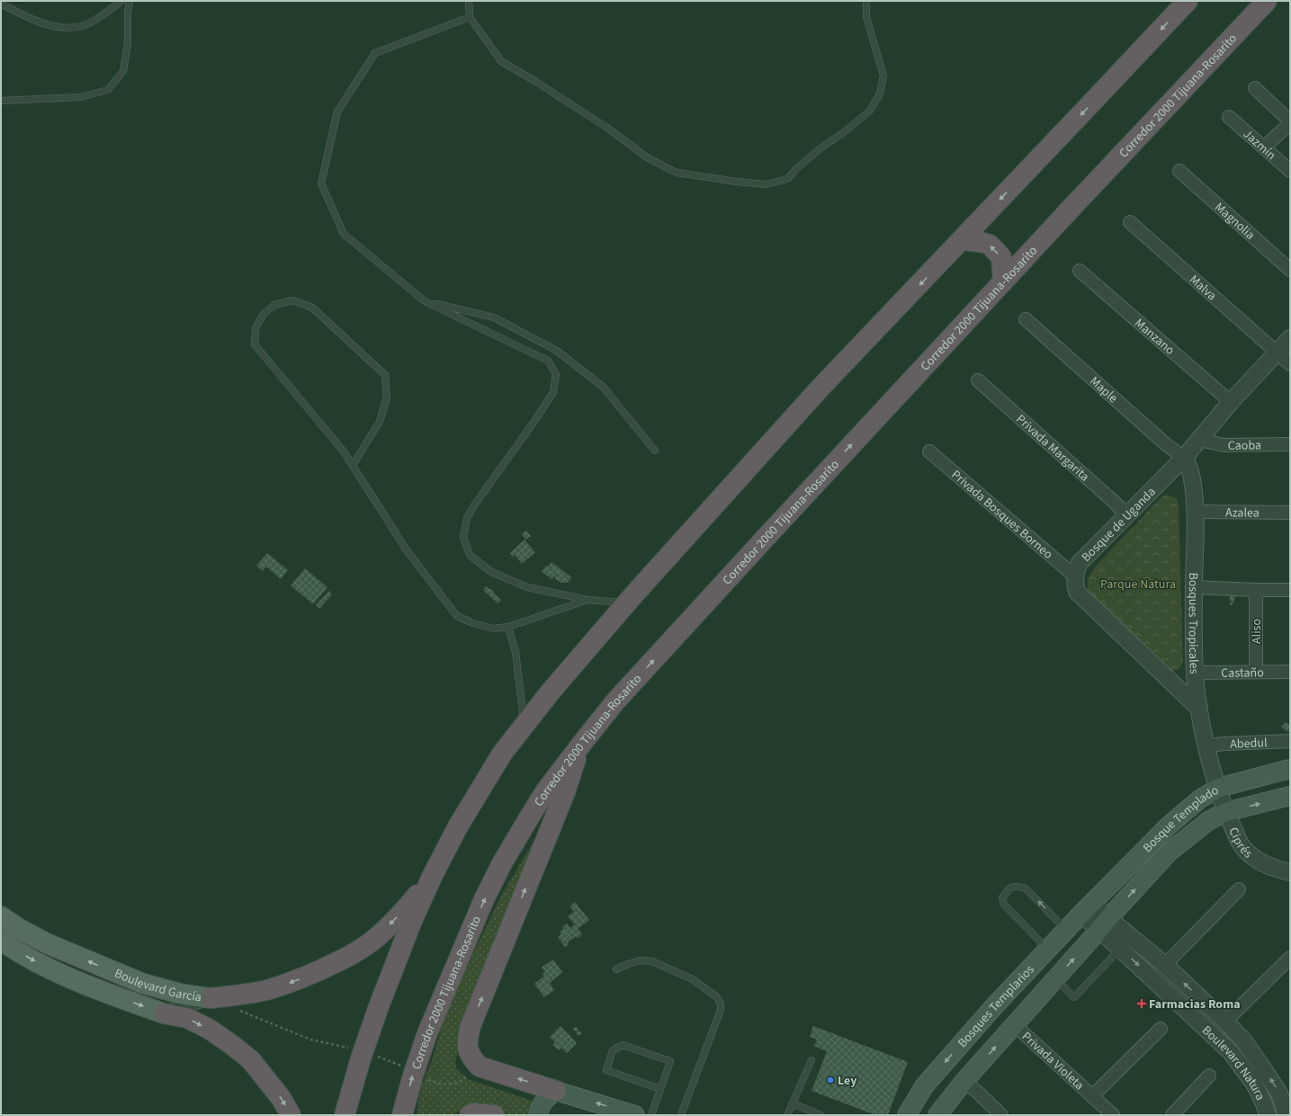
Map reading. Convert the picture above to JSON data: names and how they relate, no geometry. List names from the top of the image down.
{
  "streets": {
    "highway": ["Corredor 2000 Tijuana-Rosarito"],
    "main road": ["Bosque Templado", "Boulevard García", "Bosques Templarios"],
    "street": [
      "Jazmín",
      "Magnolia",
      "Malva",
      "Manzano",
      "Maple",
      "Caoba",
      "Privada Margarita",
      "Azalea",
      "Privada Bosques Borneo",
      "Bosque de Uganda",
      "Bosques Tropicales",
      "Aliso",
      "Castaño",
      "Abedul",
      "Ciprés",
      "Privada Violeta",
      "Boulevard Natura"
    ]
  },
  "crossings": [
    ["Malva", "Bosque de Uganda"],
    ["Manzano", "Bosque de Uganda"],
    ["Maple", "Bosque de Uganda"],
    ["Maple", "Bosques Tropicales"],
    ["Caoba", "Bosque de Uganda"],
    ["Privada Margarita", "Bosque de Uganda"],
    ["Azalea", "Bosques Tropicales"],
    ["Privada Bosques Borneo", "Bosque de Uganda"],
    ["Bosque de Uganda", "Bosques Tropicales"],
    ["Bosques Tropicales", "Castaño"],
    ["Bosques Tropicales", "Abedul"],
    ["Bosques Tropicales", "Bosque Templado"],
    ["Bosques Tropicales", "Ciprés"],
    ["Aliso", "Castaño"],
    ["Bosque Templado", "Ciprés"],
    ["Bosque Templado", "Bosques Templarios"],
    ["Bosque Templado", "Boulevard Natura"],
    ["Bosques Templarios", "Privada Violeta"],
    ["Bosques Templarios", "Boulevard Natura"]
  ],
  "parks": ["Parque Natura"],
  "places": {
    "health": ["Farmacias Roma"],
    "other": ["Ley"]
  }
}
